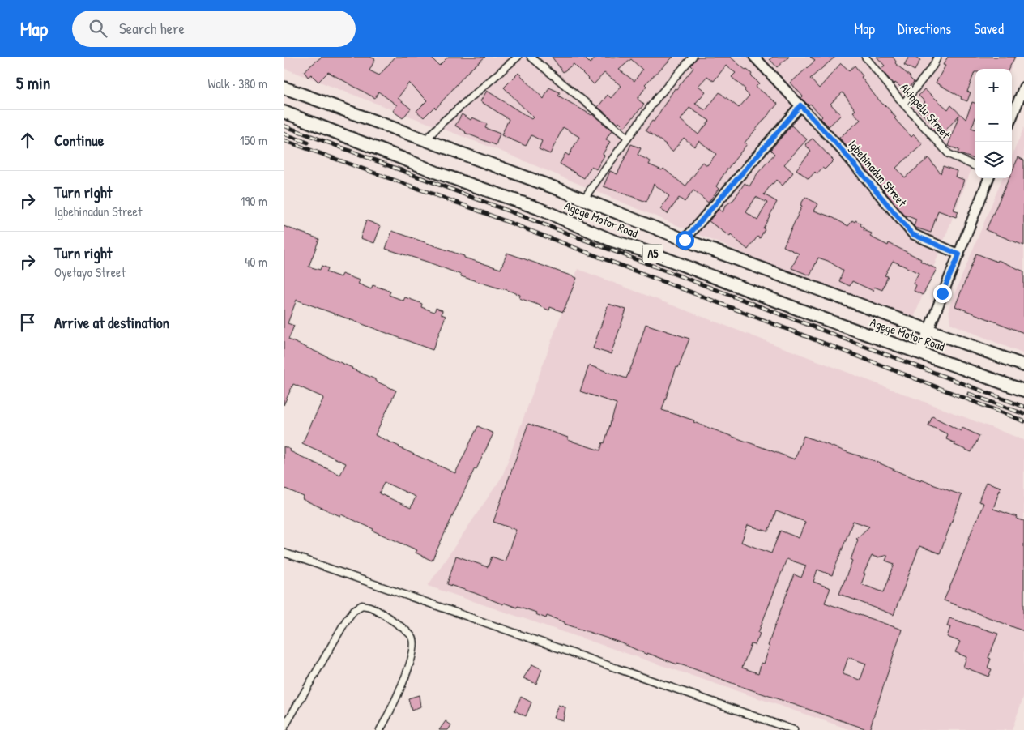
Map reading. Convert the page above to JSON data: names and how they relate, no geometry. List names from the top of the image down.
{
  "streets": {
    "highway": ["Agege Motor Road", "A5"],
    "street": ["Akinpelu Street", "Igbehinadun Street"]
  },
  "page": {
    "header": "Map",
    "search": "Search here",
    "nav": ["Map", "Directions", "Saved"],
    "heading": ["5 min", "Walk · 380 m"],
    "map_buttons": ["+", "−"],
    "list": [
      ["Continue", "150 m"],
      ["Turn right", "Igbehinadun Street", "190 m"],
      ["Turn right", "Oyetayo Street", "40 m"],
      "Arrive at destination"
    ]
  }
}
